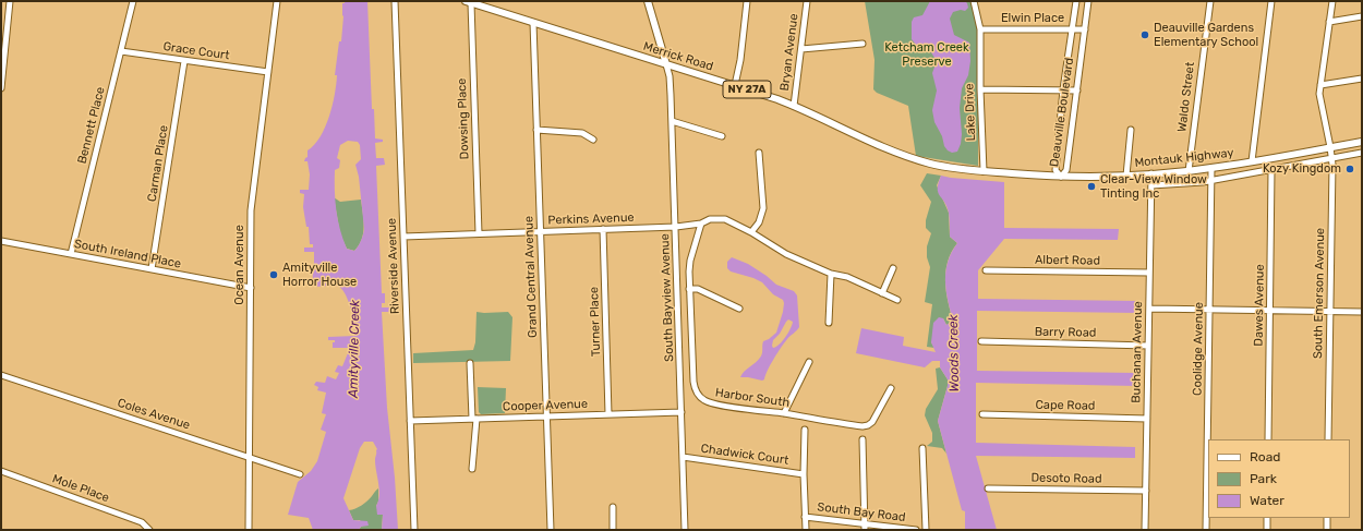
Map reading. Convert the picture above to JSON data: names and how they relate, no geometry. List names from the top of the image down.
{
  "streets": {
    "main road": ["Merrick Road", "NY 27A", "Montauk Highway"],
    "street": [
      "Elwin Place",
      "Grace Court",
      "Bryan Avenue",
      "Waldo Street",
      "Lake Drive",
      "Deauville Boulevard",
      "Dowsing Place",
      "Bennett Place",
      "Carman Place",
      "Perkins Avenue",
      "South Ireland Place",
      "Albert Road",
      "Ocean Avenue",
      "Riverside Avenue",
      "Grand Central Avenue",
      "South Emerson Avenue",
      "South Bayview Avenue",
      "Dawes Avenue",
      "Turner Place",
      "Barry Road",
      "Coolidge Avenue",
      "Buchanan Avenue",
      "Harbor South",
      "Cooper Avenue",
      "Cape Road",
      "Coles Avenue",
      "Chadwick Court",
      "Desoto Road",
      "Mole Place",
      "South Bay Road"
    ]
  },
  "crossings": [
    ["Elwin Place", "Lake Drive"],
    ["Elwin Place", "Deauville Boulevard"],
    ["Grace Court", "Bennett Place"],
    ["Grace Court", "Carman Place"],
    ["Grace Court", "Ocean Avenue"],
    ["Bryan Avenue", "Merrick Road"],
    ["Merrick Road", "Dowsing Place"],
    ["Merrick Road", "Montauk Highway"],
    ["Merrick Road", "Grand Central Avenue"],
    ["Merrick Road", "South Bayview Avenue"],
    ["Waldo Street", "Montauk Highway"],
    ["Lake Drive", "Montauk Highway"],
    ["Deauville Boulevard", "Montauk Highway"],
    ["Dowsing Place", "Perkins Avenue"],
    ["Bennett Place", "South Ireland Place"],
    ["Montauk Highway", "South Emerson Avenue"],
    ["Montauk Highway", "Coolidge Avenue"],
    ["Montauk Highway", "Buchanan Avenue"],
    ["Carman Place", "South Ireland Place"],
    ["Perkins Avenue", "Riverside Avenue"],
    ["Perkins Avenue", "Grand Central Avenue"],
    ["Perkins Avenue", "South Bayview Avenue"],
    ["Perkins Avenue", "Turner Place"],
    ["Perkins Avenue", "Harbor South"],
    ["South Ireland Place", "Ocean Avenue"],
    ["Albert Road", "Buchanan Avenue"],
    ["Ocean Avenue", "Coles Avenue"],
    ["Riverside Avenue", "Cooper Avenue"],
    ["Grand Central Avenue", "Cooper Avenue"],
    ["South Bayview Avenue", "Cooper Avenue"],
    ["South Bayview Avenue", "Chadwick Court"],
    ["Turner Place", "Cooper Avenue"],
    ["Barry Road", "Buchanan Avenue"],
    ["Buchanan Avenue", "Cape Road"],
    ["Buchanan Avenue", "Desoto Road"]
  ],
  "water": ["Amityville Creek", "Woods Creek"],
  "parks": ["Ketcham Creek Preserve"],
  "places": [
    "Deauville Gardens Elementary School",
    "Kozy Kingdom",
    "Clear-View Window Tinting Inc",
    "Amityville Horror House"
  ],
  "legend": ["Road", "Park", "Water"]
}
